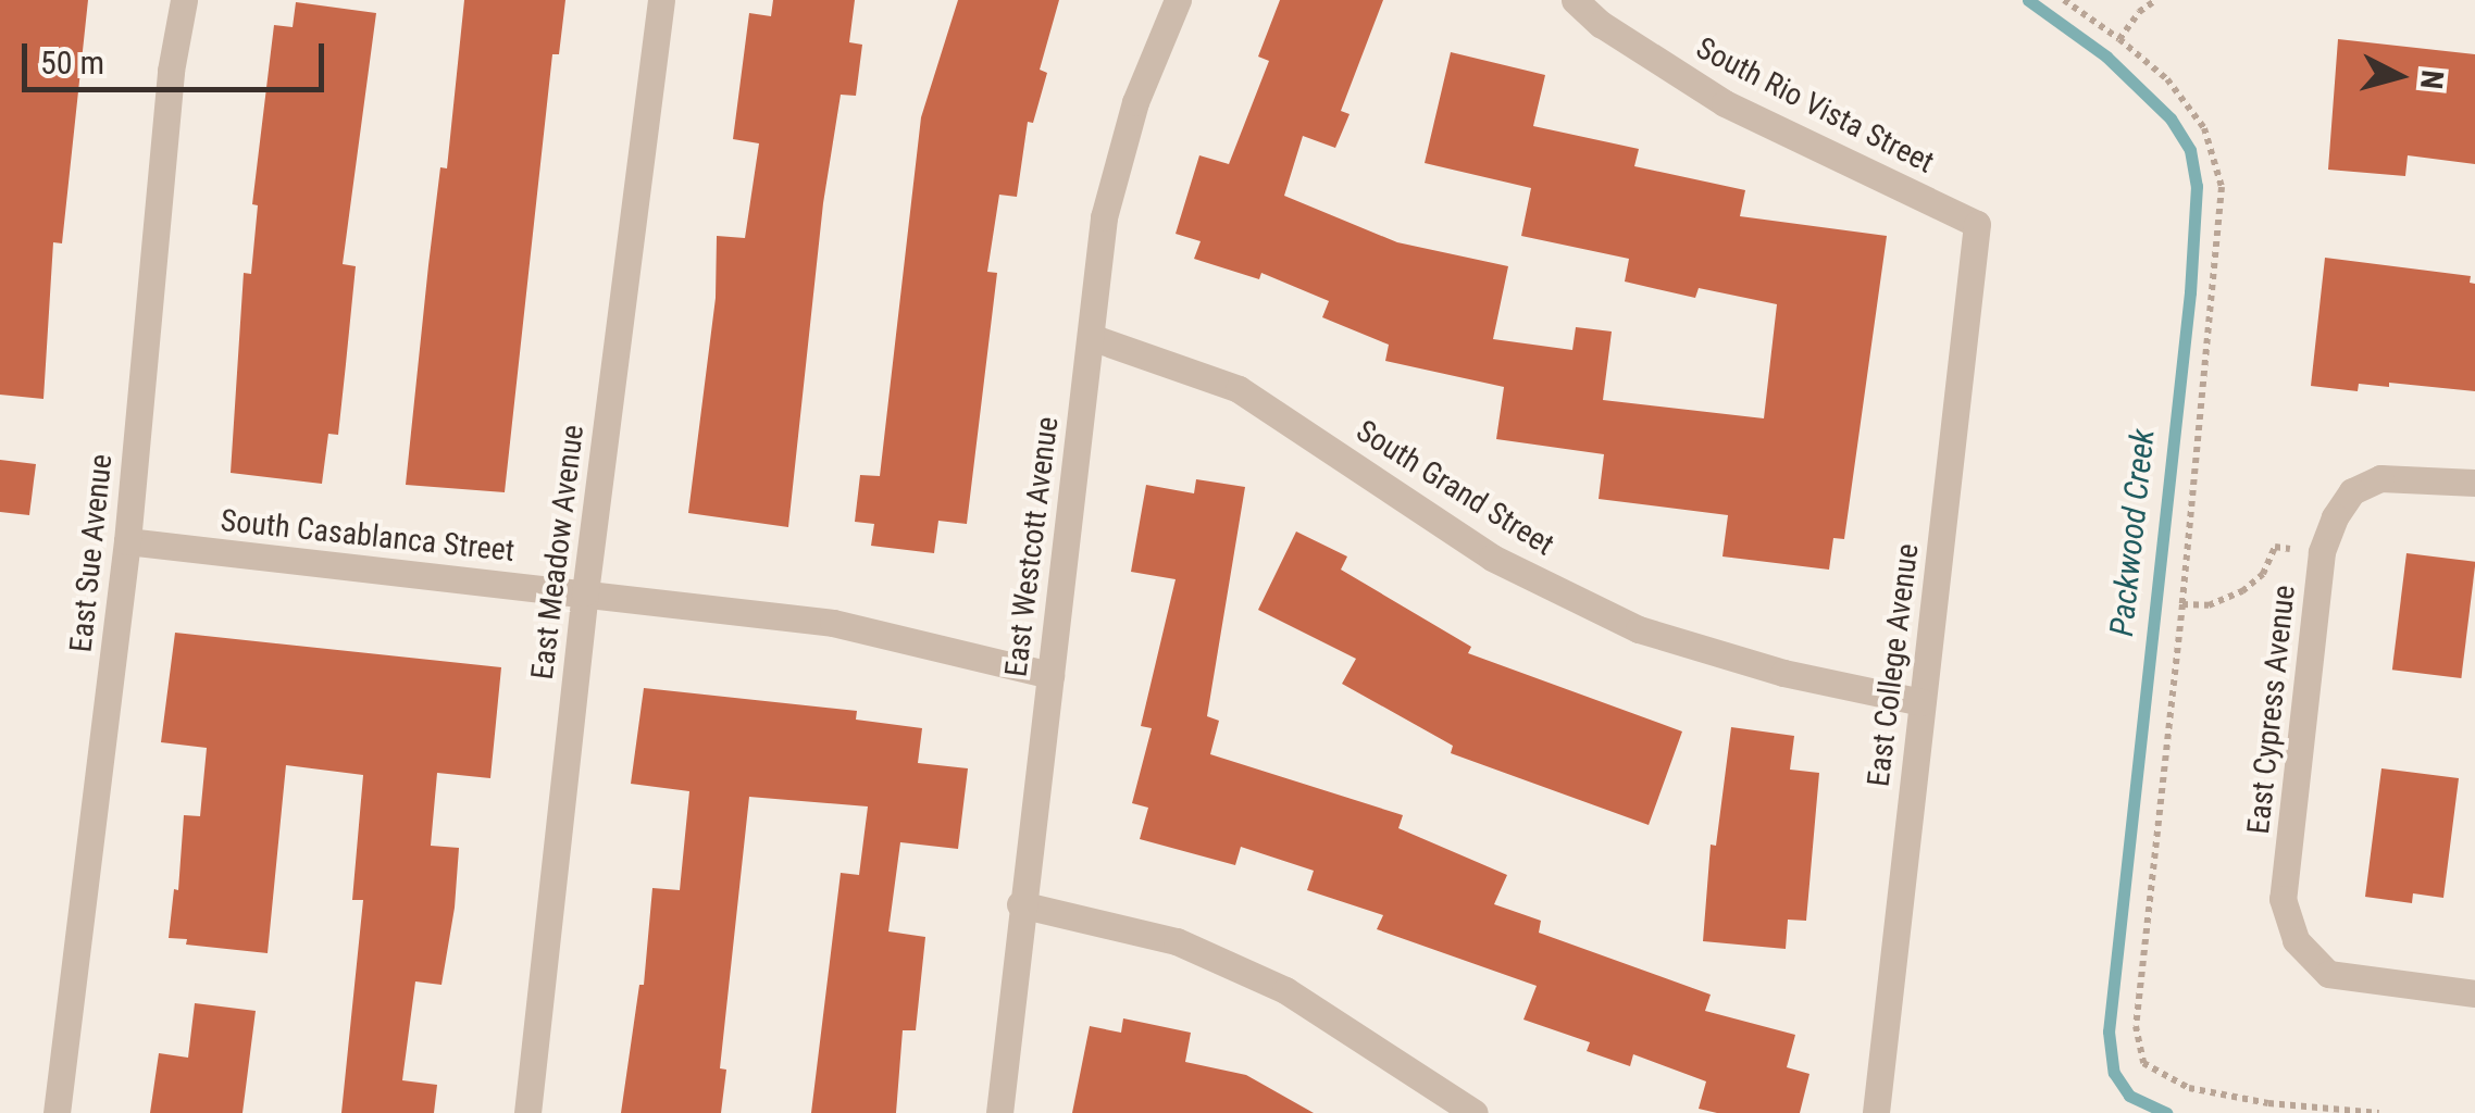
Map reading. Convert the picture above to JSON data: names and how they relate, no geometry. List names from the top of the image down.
{
  "streets": {
    "street": [
      "South Rio Vista Street",
      "South Grand Street",
      "South Casablanca Street",
      "East Westcott Avenue",
      "East Meadow Avenue",
      "East Sue Avenue",
      "East College Avenue",
      "East Cypress Avenue"
    ]
  },
  "crossings": [
    ["South Rio Vista Street", "East College Avenue"],
    ["South Grand Street", "East Westcott Avenue"],
    ["South Grand Street", "East College Avenue"],
    ["South Casablanca Street", "East Westcott Avenue"],
    ["South Casablanca Street", "East Meadow Avenue"],
    ["South Casablanca Street", "East Sue Avenue"]
  ],
  "water": ["Packwood Creek"],
  "scale_bar": "50 m",
  "north": "right"
}
